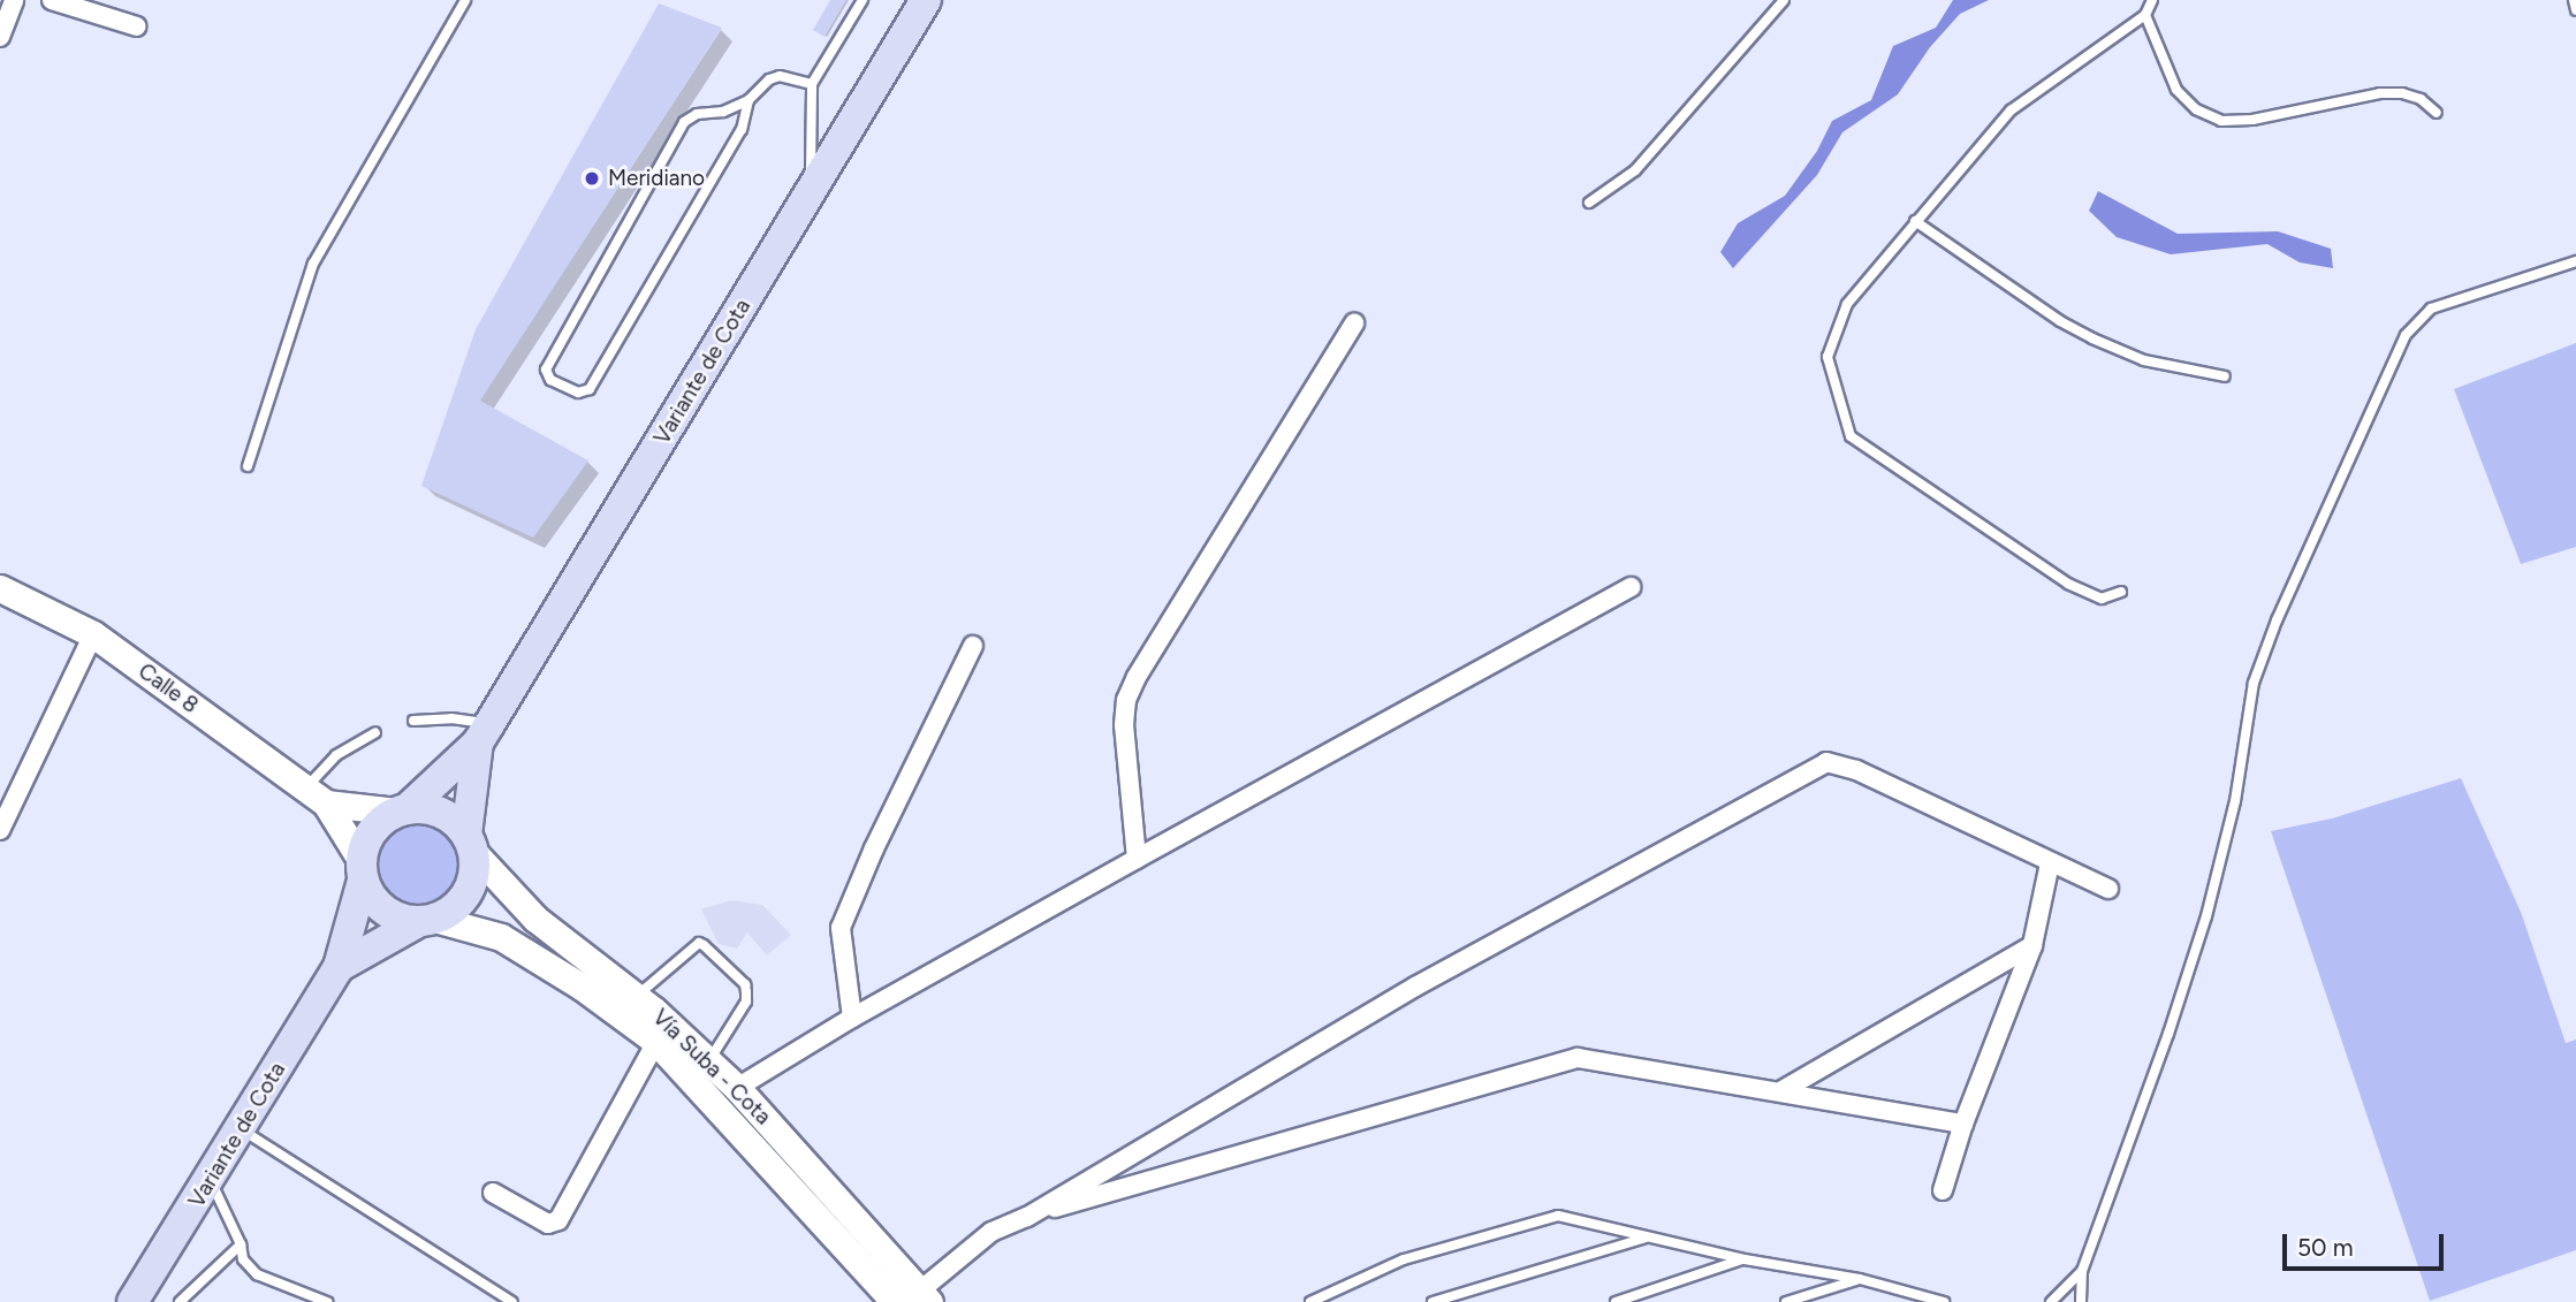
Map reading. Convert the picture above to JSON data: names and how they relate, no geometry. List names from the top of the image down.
{
  "streets": {
    "main road": ["Variante de Cota", "Calle 8", "Vía Suba - Cota"]
  },
  "crossings": [
    ["Variante de Cota", "Vía Suba - Cota"]
  ],
  "places": ["Meridiano"],
  "scale_bar": "50 m"
}
